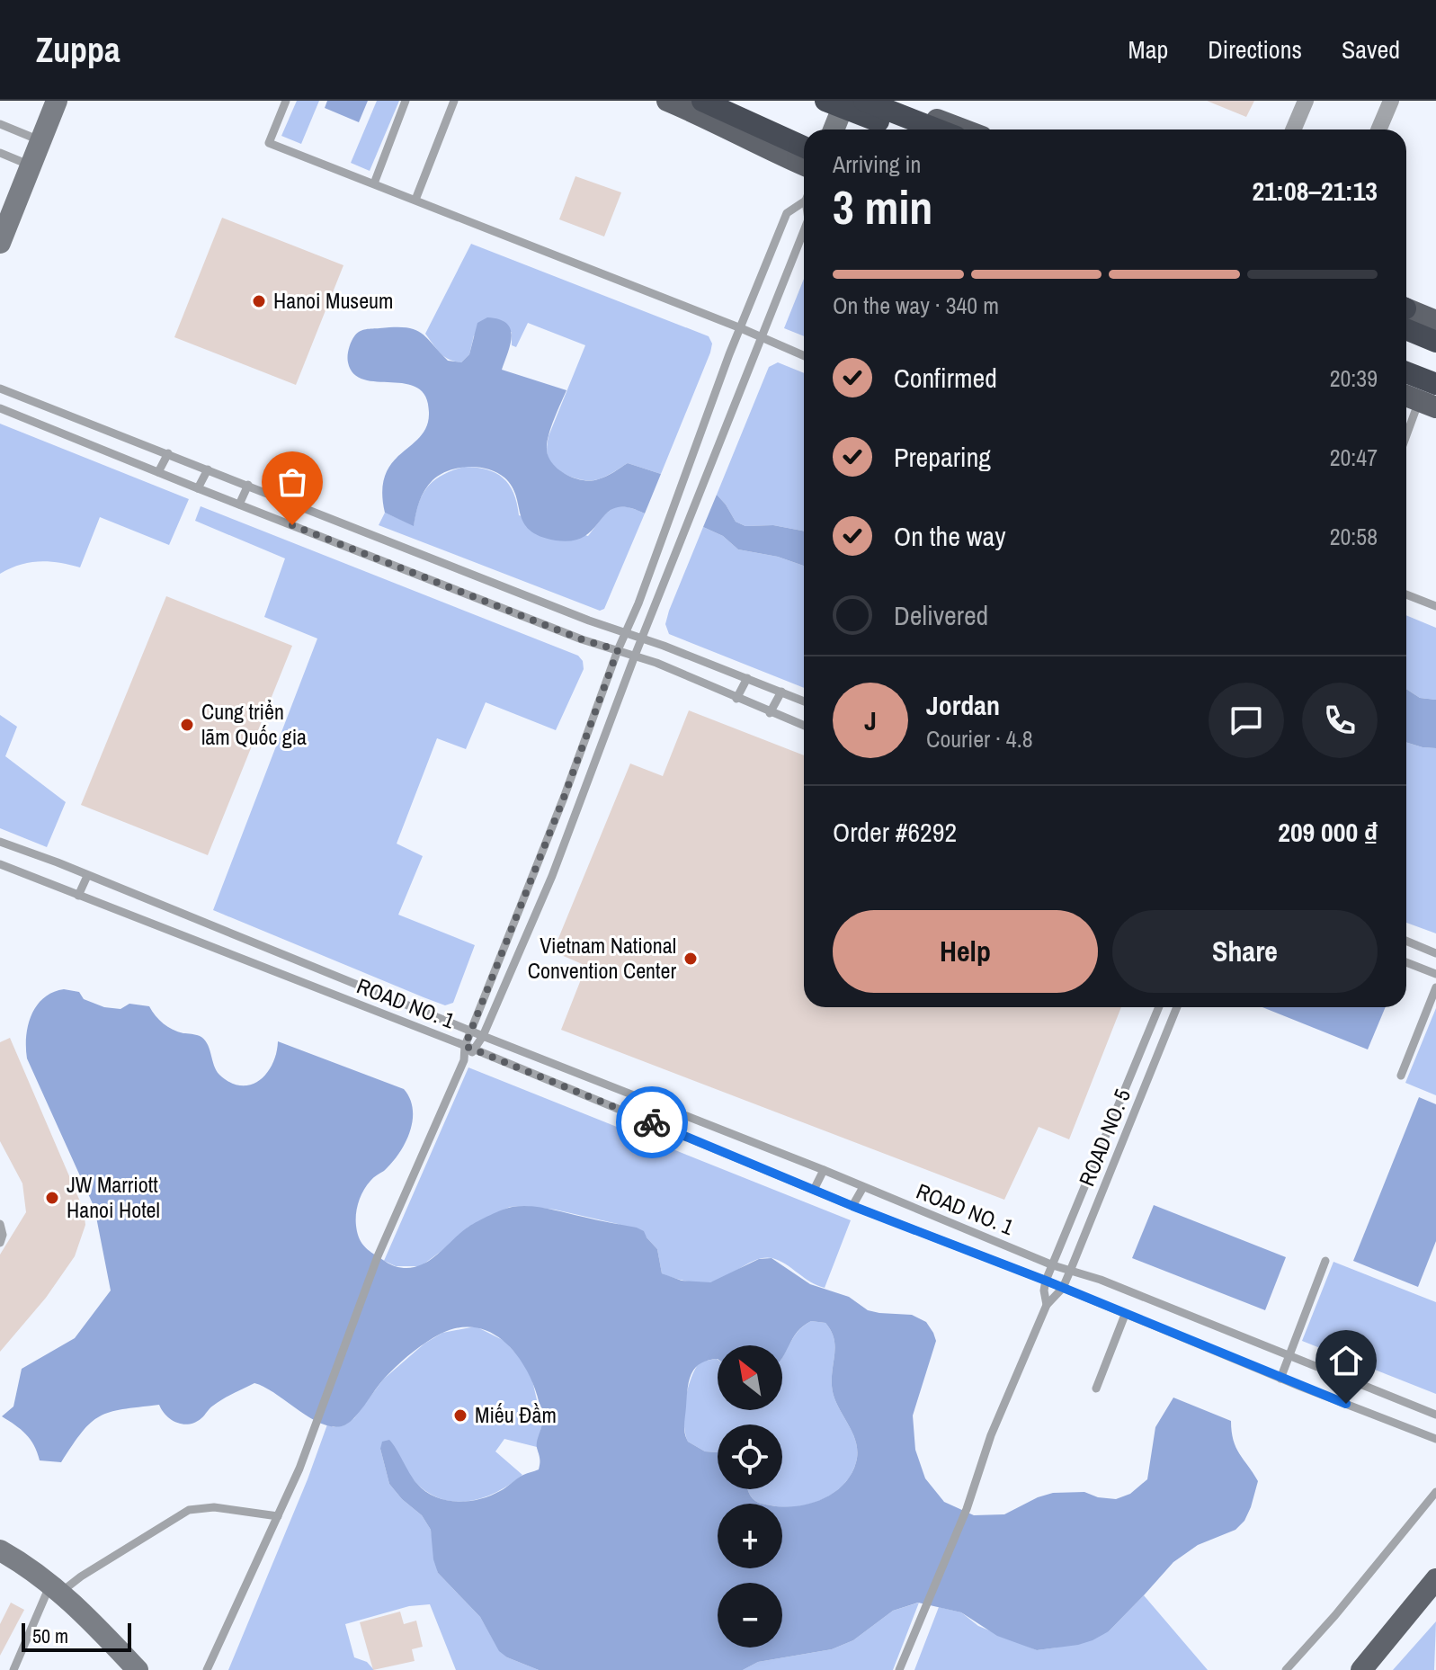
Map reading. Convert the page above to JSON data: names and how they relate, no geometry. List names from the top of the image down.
{
  "streets": {
    "lane": ["ROAD NO. 1", "ROAD NO. 5"]
  },
  "crossings": [
    ["ROAD NO. 1", "ROAD NO. 5"]
  ],
  "places": [
    "Hanoi Museum",
    "Cung triển lãm Quốc gia",
    "Vietnam National Convention Center",
    "JW Marriott Hanoi Hotel",
    "Miếu Đầm"
  ],
  "scale_bar": "50 m",
  "north": "top left",
  "page": {
    "header": "Zuppa",
    "nav": ["Map", "Directions", "Saved"],
    "heading": ["3 min", "Arriving in", "21:08–21:13"],
    "panel": [
      "Jordan",
      "Courier · 4.8",
      "Order #6292",
      "209 000 ₫"
    ],
    "bar": "On the way · 340 m",
    "list": [
      ["Confirmed", "20:39"],
      ["Preparing", "20:47"],
      ["On the way", "20:58"],
      "Delivered"
    ],
    "round": "J",
    "buttons": ["Help", "Share"],
    "map_buttons": ["+", "−"],
    "scale": "50 m"
  }
}
